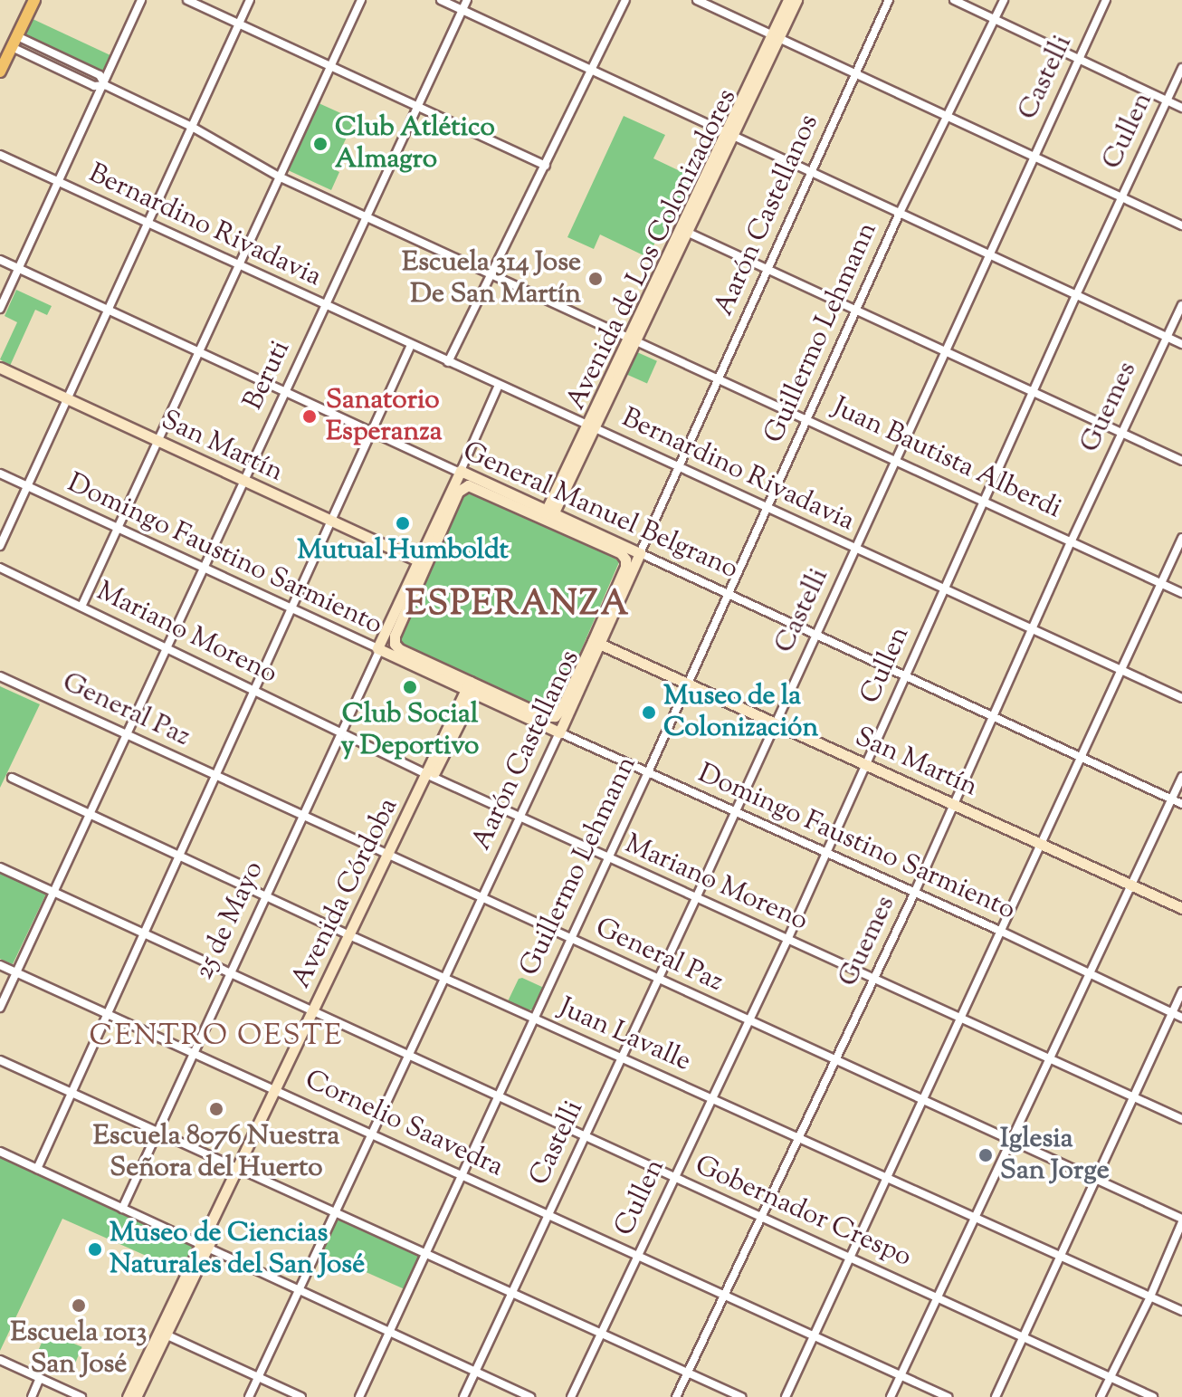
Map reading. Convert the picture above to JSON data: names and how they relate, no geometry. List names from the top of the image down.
{
  "streets": {
    "main road": [
      "Aarón Castellanos",
      "Avenida de Los Colonizadores",
      "San Martín",
      "General Manuel Belgrano",
      "Domingo Faustino Sarmiento",
      "Avenida Córdoba",
      "25 de Mayo"
    ],
    "street": [
      "Castelli",
      "Cullen",
      "Bernardino Rivadavia",
      "Guillermo Lehmann",
      "Beruti",
      "Guemes",
      "Juan Bautista Alberdi",
      "Mariano Moreno",
      "General Paz",
      "Juan Lavalle",
      "Cornelio Saavedra",
      "Gobernador Crespo"
    ]
  },
  "crossings": [
    ["Castelli", "Bernardino Rivadavia"],
    ["Castelli", "San Martín"],
    ["Castelli", "Juan Bautista Alberdi"],
    ["Castelli", "General Manuel Belgrano"],
    ["Castelli", "Domingo Faustino Sarmiento"],
    ["Castelli", "Mariano Moreno"],
    ["Castelli", "General Paz"],
    ["Castelli", "Juan Lavalle"],
    ["Castelli", "Cornelio Saavedra"],
    ["Castelli", "Gobernador Crespo"],
    ["Cullen", "Bernardino Rivadavia"],
    ["Cullen", "San Martín"],
    ["Cullen", "Juan Bautista Alberdi"],
    ["Cullen", "General Manuel Belgrano"],
    ["Cullen", "Domingo Faustino Sarmiento"],
    ["Cullen", "Mariano Moreno"],
    ["Cullen", "General Paz"],
    ["Cullen", "Juan Lavalle"],
    ["Cullen", "Cornelio Saavedra"],
    ["Cullen", "Gobernador Crespo"],
    ["Aarón Castellanos", "Bernardino Rivadavia"],
    ["Aarón Castellanos", "Avenida de Los Colonizadores"],
    ["Aarón Castellanos", "San Martín"],
    ["Aarón Castellanos", "Juan Bautista Alberdi"],
    ["Aarón Castellanos", "General Manuel Belgrano"],
    ["Aarón Castellanos", "Domingo Faustino Sarmiento"],
    ["Aarón Castellanos", "Mariano Moreno"],
    ["Aarón Castellanos", "General Paz"],
    ["Aarón Castellanos", "Avenida Córdoba"],
    ["Aarón Castellanos", "25 de Mayo"],
    ["Aarón Castellanos", "Juan Lavalle"],
    ["Aarón Castellanos", "Cornelio Saavedra"],
    ["Aarón Castellanos", "Gobernador Crespo"],
    ["Bernardino Rivadavia", "Avenida de Los Colonizadores"],
    ["Bernardino Rivadavia", "Guillermo Lehmann"],
    ["Bernardino Rivadavia", "Beruti"],
    ["Bernardino Rivadavia", "Guemes"],
    ["Bernardino Rivadavia", "25 de Mayo"],
    ["Avenida de Los Colonizadores", "San Martín"],
    ["Avenida de Los Colonizadores", "Juan Bautista Alberdi"],
    ["Avenida de Los Colonizadores", "General Manuel Belgrano"],
    ["Avenida de Los Colonizadores", "Domingo Faustino Sarmiento"],
    ["Avenida de Los Colonizadores", "Avenida Córdoba"],
    ["Avenida de Los Colonizadores", "25 de Mayo"],
    ["Guillermo Lehmann", "San Martín"],
    ["Guillermo Lehmann", "Juan Bautista Alberdi"],
    ["Guillermo Lehmann", "General Manuel Belgrano"],
    ["Guillermo Lehmann", "Domingo Faustino Sarmiento"],
    ["Guillermo Lehmann", "Mariano Moreno"],
    ["Guillermo Lehmann", "General Paz"],
    ["Guillermo Lehmann", "Juan Lavalle"],
    ["Guillermo Lehmann", "Cornelio Saavedra"],
    ["Guillermo Lehmann", "Gobernador Crespo"],
    ["Beruti", "San Martín"],
    ["Beruti", "Juan Bautista Alberdi"],
    ["Beruti", "General Manuel Belgrano"],
    ["Beruti", "Domingo Faustino Sarmiento"],
    ["Beruti", "Mariano Moreno"],
    ["Beruti", "General Paz"],
    ["Beruti", "Juan Lavalle"],
    ["Beruti", "Cornelio Saavedra"],
    ["Beruti", "Gobernador Crespo"],
    ["Guemes", "San Martín"],
    ["Guemes", "Juan Bautista Alberdi"],
    ["Guemes", "General Manuel Belgrano"],
    ["Guemes", "Domingo Faustino Sarmiento"],
    ["Guemes", "Mariano Moreno"],
    ["Guemes", "General Paz"],
    ["Guemes", "Juan Lavalle"],
    ["Guemes", "Cornelio Saavedra"],
    ["Guemes", "Gobernador Crespo"],
    ["San Martín", "General Manuel Belgrano"],
    ["San Martín", "Domingo Faustino Sarmiento"],
    ["San Martín", "Avenida Córdoba"],
    ["San Martín", "25 de Mayo"],
    ["General Manuel Belgrano", "Domingo Faustino Sarmiento"],
    ["General Manuel Belgrano", "Avenida Córdoba"],
    ["General Manuel Belgrano", "25 de Mayo"],
    ["Domingo Faustino Sarmiento", "Avenida Córdoba"],
    ["Domingo Faustino Sarmiento", "25 de Mayo"],
    ["Mariano Moreno", "Avenida Córdoba"],
    ["Mariano Moreno", "25 de Mayo"],
    ["General Paz", "Avenida Córdoba"],
    ["General Paz", "25 de Mayo"],
    ["Avenida Córdoba", "25 de Mayo"],
    ["Avenida Córdoba", "Juan Lavalle"],
    ["Avenida Córdoba", "Cornelio Saavedra"],
    ["Avenida Córdoba", "Gobernador Crespo"],
    ["25 de Mayo", "Juan Lavalle"],
    ["25 de Mayo", "Cornelio Saavedra"],
    ["25 de Mayo", "Gobernador Crespo"]
  ],
  "districts": ["ESPERANZA", "CENTRO OESTE"],
  "places": [
    "Club Atlético Almagro",
    "Escuela 314 Jose De San Martín",
    "Sanatorio Esperanza",
    "Mutual Humboldt",
    "Club Social y Deportivo",
    "Museo de la Colonización",
    "Escuela 8076 Nuestra Señora del Huerto",
    "Iglesia San Jorge",
    "Museo de Ciencias Naturales del San José",
    "Escuela 1013 San José"
  ]
}
